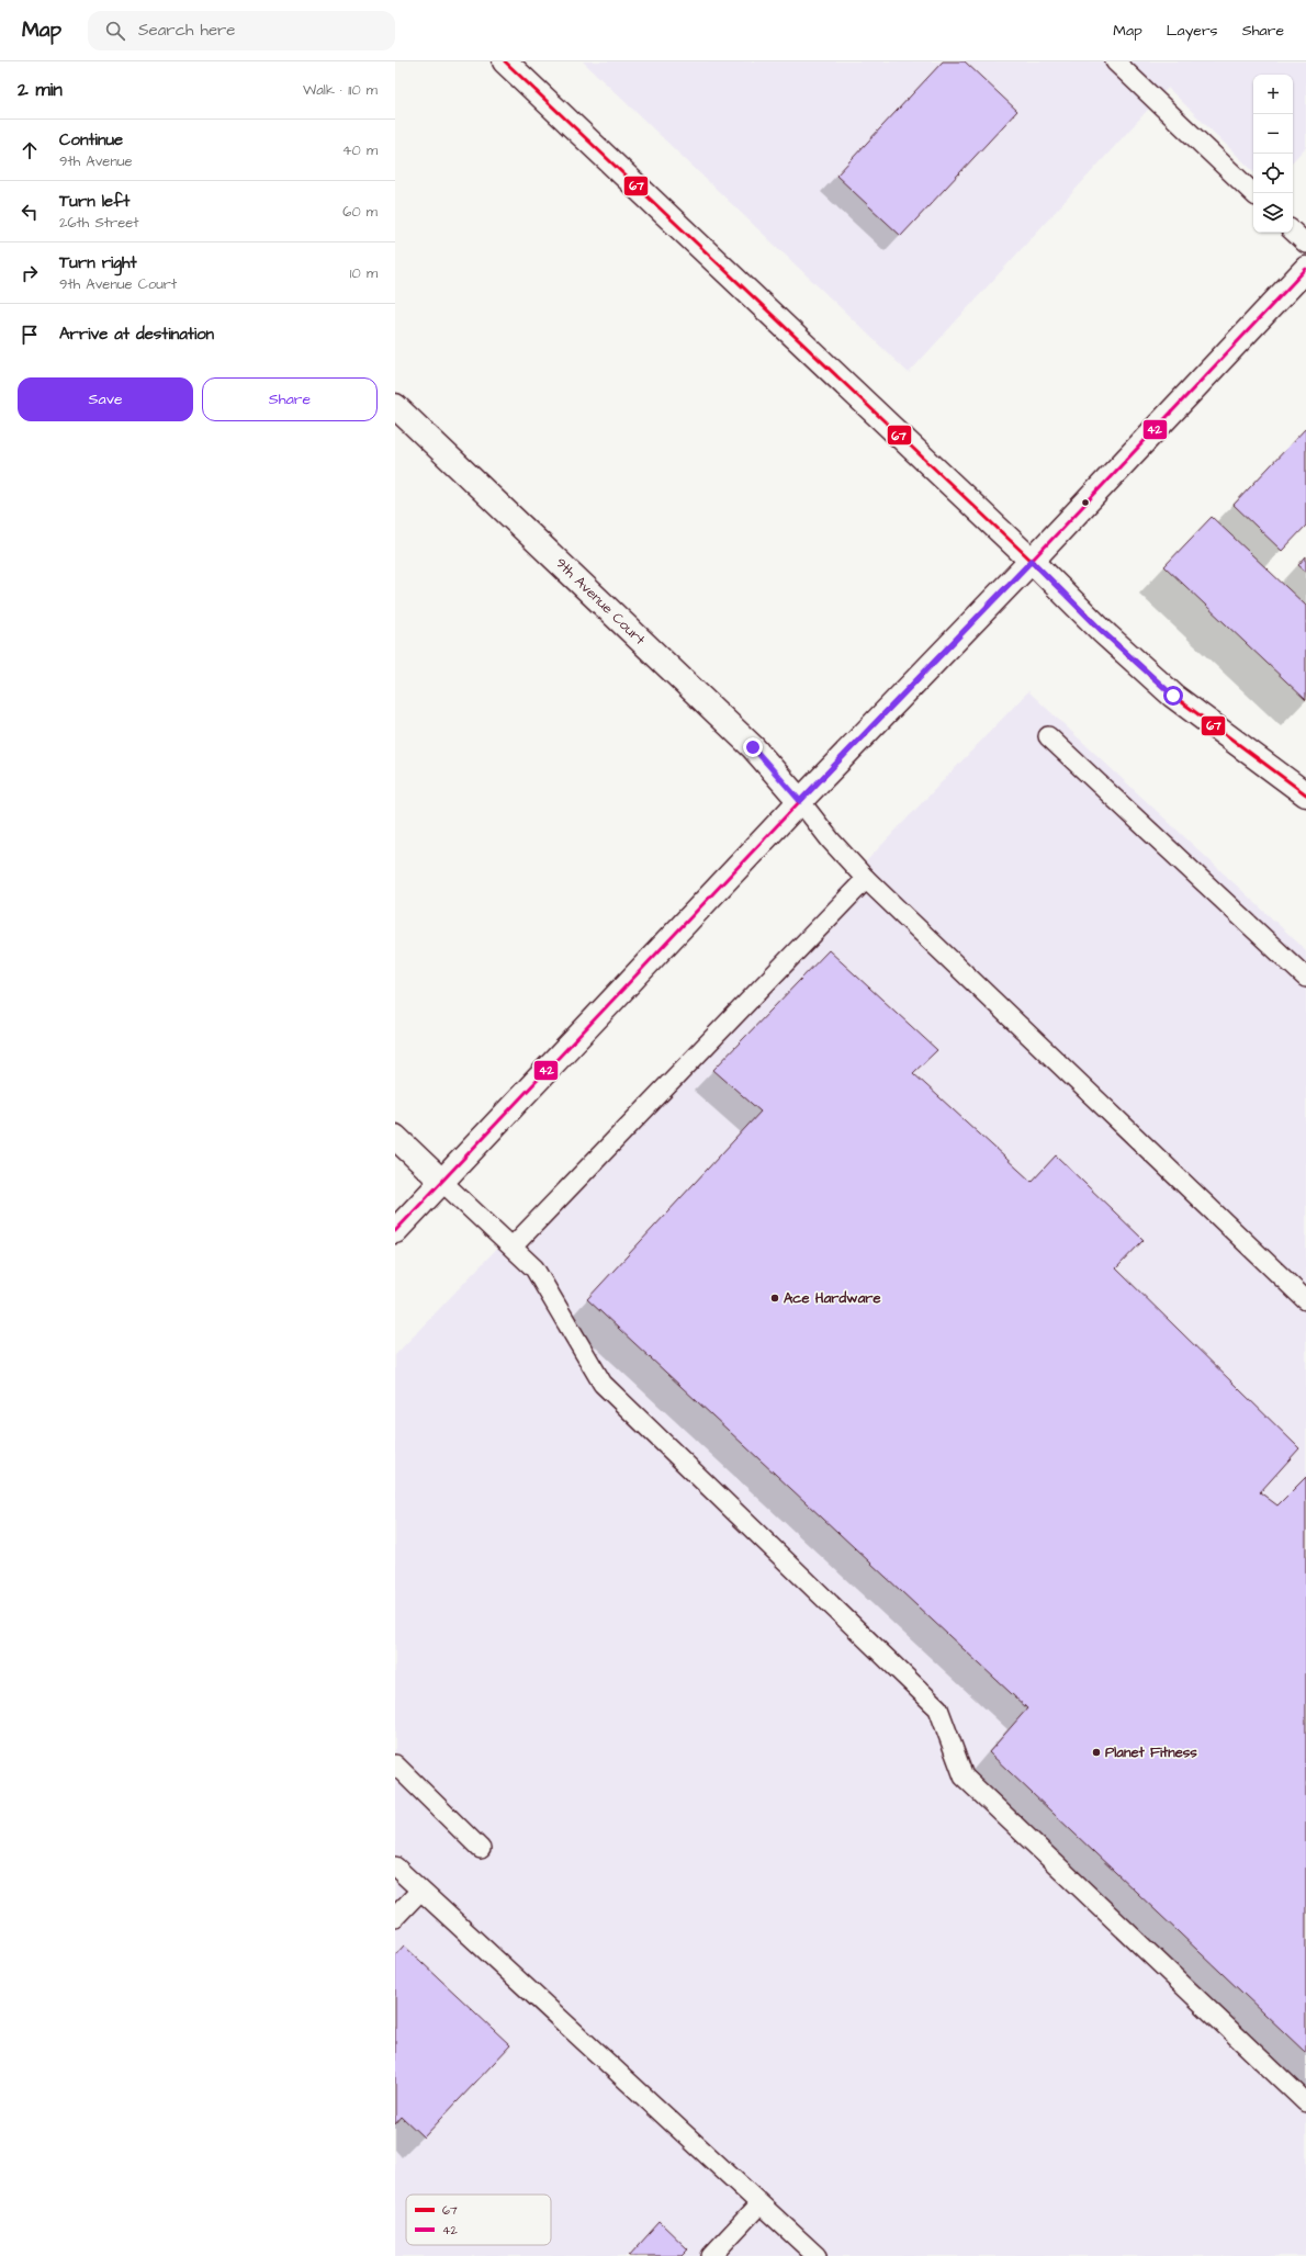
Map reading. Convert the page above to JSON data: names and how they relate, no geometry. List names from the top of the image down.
{
  "streets": {
    "street": ["9th Avenue Court"]
  },
  "places": ["Ace Hardware", "Planet Fitness"],
  "lines": ["transit line 67", "transit line 42"],
  "legend": ["67", "42"],
  "page": {
    "header": "Map",
    "search": "Search here",
    "nav": ["Map", "Layers", "Share"],
    "heading": ["2 min", "Walk · 110 m"],
    "map_buttons": ["+", "−"],
    "list": [
      ["Continue", "9th Avenue", "40 m"],
      ["Turn left", "26th Street", "60 m"],
      ["Turn right", "9th Avenue Court", "10 m"],
      "Arrive at destination"
    ],
    "buttons": ["Save", "Share"]
  }
}
